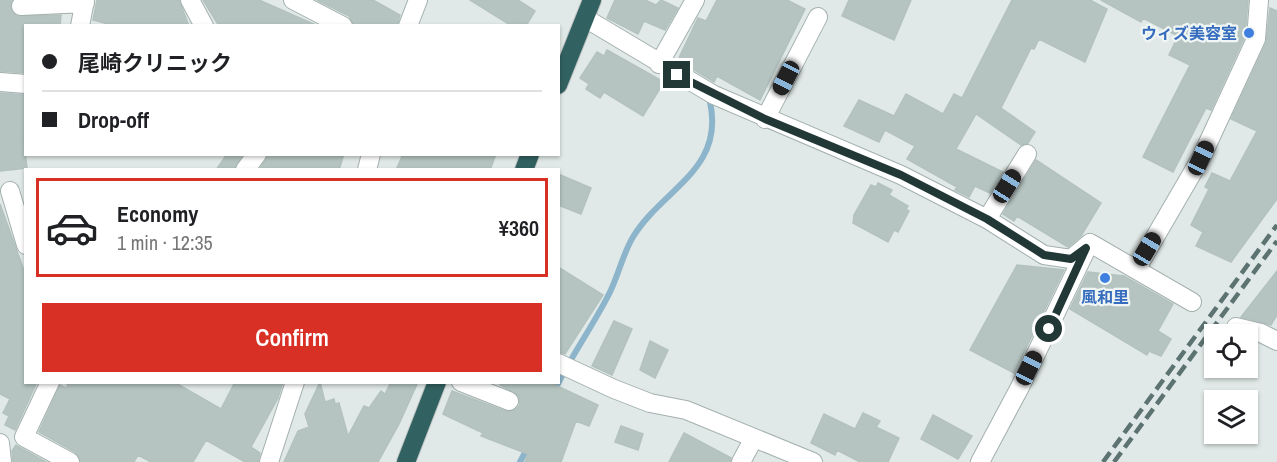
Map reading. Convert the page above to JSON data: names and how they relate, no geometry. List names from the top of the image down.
{
  "places": ["ウィズ美容室", "風和里"],
  "page": {
    "banner": ["尾崎クリニック", "Drop-off"],
    "list": [
      {
        "name": "Economy",
        "note": "1 min · 12:35",
        "value": "¥360"
      }
    ],
    "buttons": "Confirm"
  }
}
